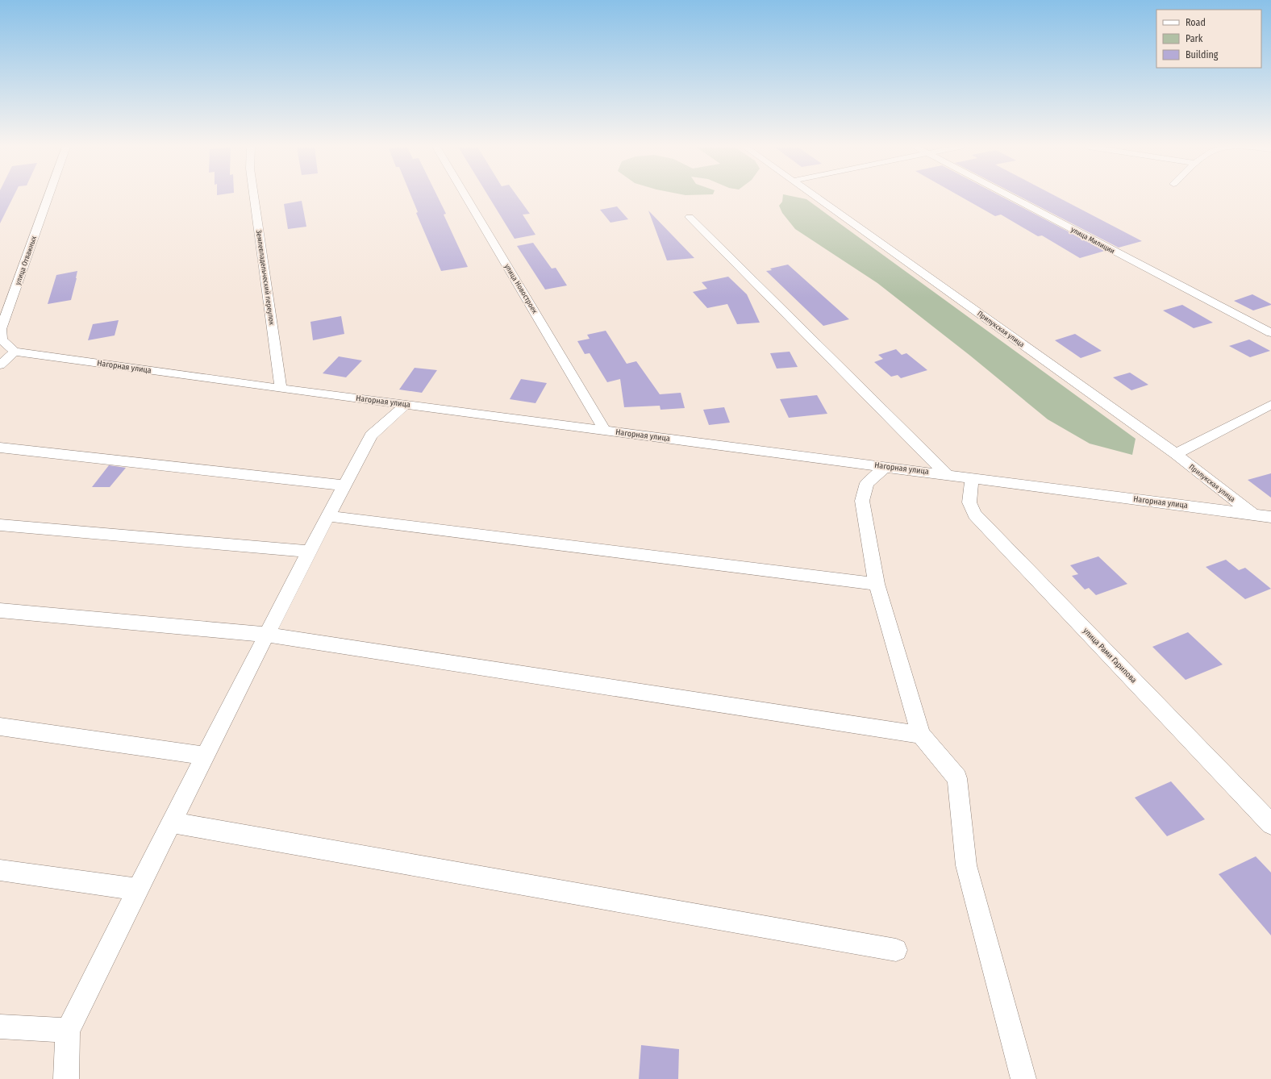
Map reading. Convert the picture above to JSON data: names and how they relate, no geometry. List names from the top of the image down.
{
  "streets": {
    "street": [
      "улица Милиции",
      "улица Отважных",
      "Землевладельческий переулок",
      "улица Новостроек",
      "Прилукская улица",
      "Нагорная улица",
      "улица Рами Гарипова"
    ]
  },
  "crossings": [
    ["улица Отважных", "Нагорная улица"],
    ["Землевладельческий переулок", "Нагорная улица"],
    ["улица Новостроек", "Нагорная улица"],
    ["Прилукская улица", "Нагорная улица"],
    ["Нагорная улица", "улица Рами Гарипова"]
  ],
  "legend": ["Road", "Park", "Building"]
}
